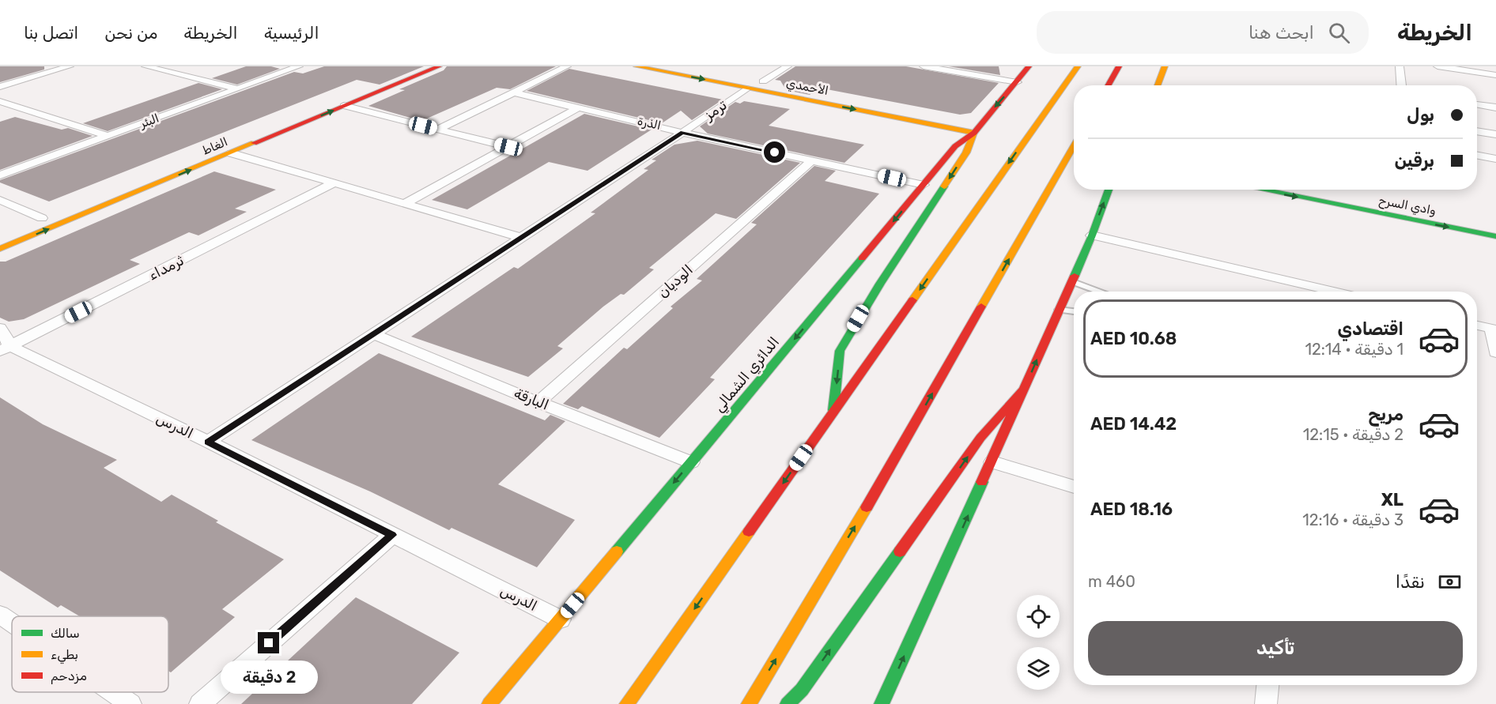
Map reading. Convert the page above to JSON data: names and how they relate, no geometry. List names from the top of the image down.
{
  "streets": {
    "main road": [
      "الأحمدي",
      "الغاط",
      "وادي السرح",
      "الدائري الشمالي"
    ],
    "street": [
      "ترمز",
      "البئر",
      "الذرة",
      "ثرمداء",
      "الوديان",
      "البارقة",
      "الدرس"
    ]
  },
  "crossings": [
    ["الأحمدي", "ترمز"],
    ["الأحمدي", "الدائري الشمالي"],
    ["ترمز", "الذرة"],
    ["ترمز", "البارقة"],
    ["ترمز", "الدرس"],
    ["الذرة", "الوديان"],
    ["الذرة", "الدائري الشمالي"],
    ["ثرمداء", "الدرس"],
    ["الوديان", "البارقة"],
    ["الدائري الشمالي", "البارقة"],
    ["الدائري الشمالي", "الدرس"]
  ],
  "one_way": ["وادي السرح"],
  "legend": ["سالك", "بطيء", "مزدحم"],
  "page": {
    "header": "الخريطة",
    "search": "ابحث هنا",
    "nav": [
      "الرئيسية",
      "الخريطة",
      "من نحن",
      "اتصل بنا"
    ],
    "banner": ["بول", "برقين"],
    "list": [
      {
        "name": "اقتصادي",
        "note": "1 دقيقة · 12:14",
        "value": "AED 10.68"
      },
      {
        "name": "مريح",
        "note": "2 دقيقة · 12:15",
        "value": "AED 14.42"
      },
      {
        "name": "XL",
        "note": "3 دقيقة · 12:16",
        "value": "AED 18.16"
      }
    ],
    "pay": ["نقدًا", "460 m"],
    "buttons": "تأكيد",
    "bubble": "2 دقيقة"
  }
}
